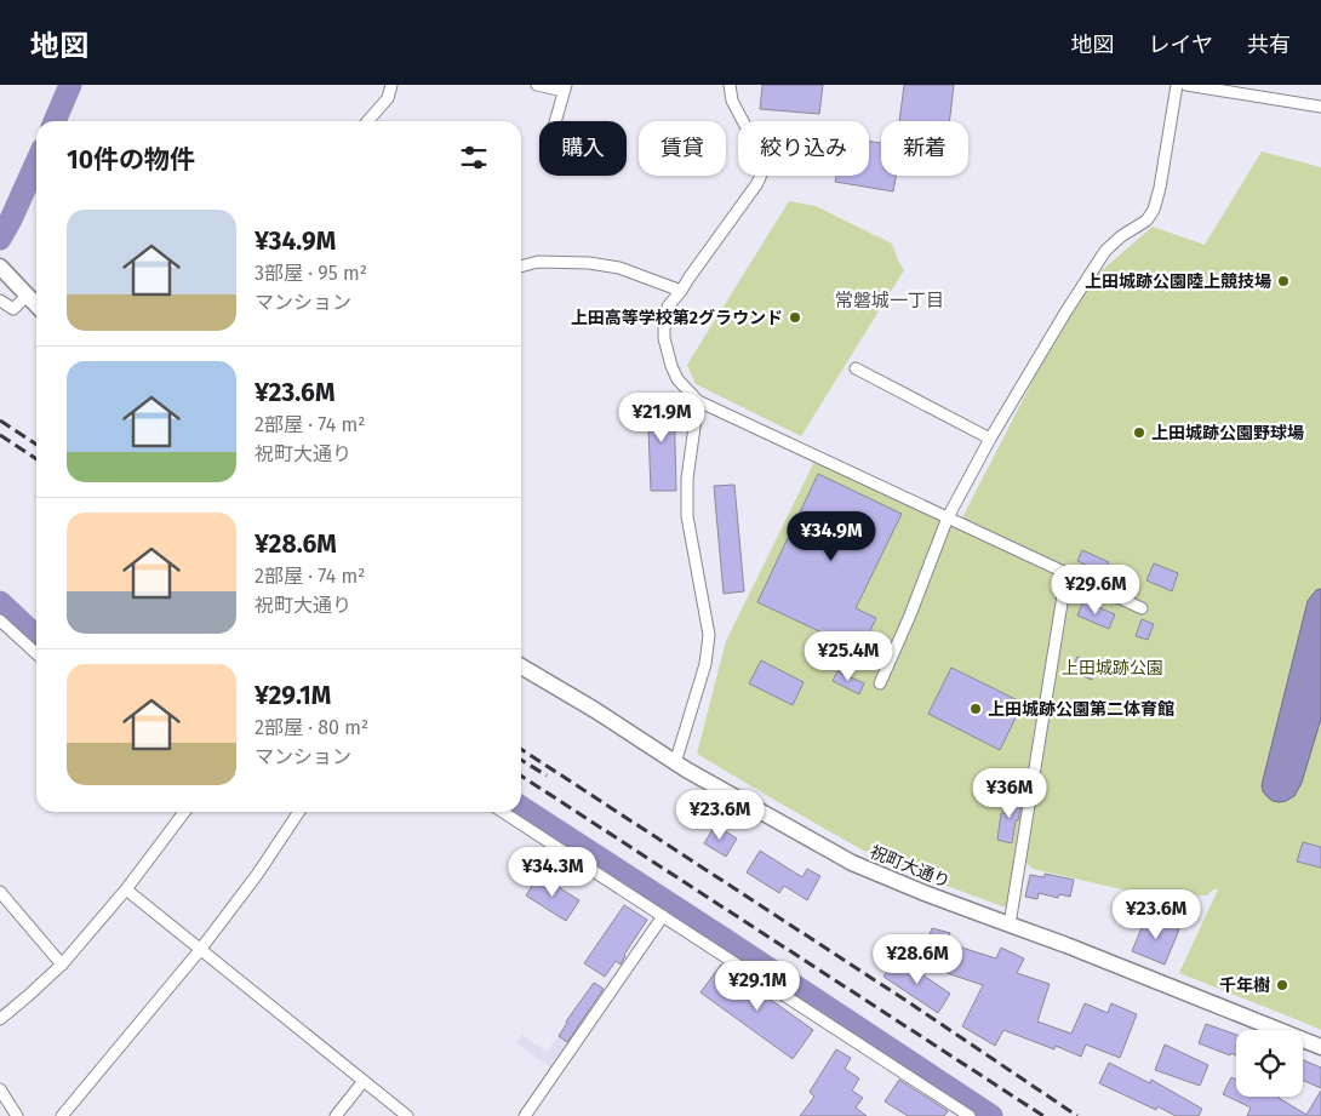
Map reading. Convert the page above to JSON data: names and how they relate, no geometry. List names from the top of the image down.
{
  "streets": {
    "street": ["祝町大通り"]
  },
  "districts": ["常磐城一丁目"],
  "parks": ["上田城跡公園"],
  "places": [
    "上田城跡公園陸上競技場",
    "上田高等学校第2グラウンド",
    "上田城跡公園野球場",
    "上田城跡公園第二体育館",
    "千年樹"
  ],
  "page": {
    "header": "地図",
    "nav": ["地図", "レイヤ", "共有"],
    "chip": [
      "購入",
      "賃貸",
      "絞り込み",
      "新着"
    ],
    "heading": "10件の物件",
    "list": [
      {
        "name": "¥34.9M",
        "note": "3部屋 · 95 m² · マンション"
      },
      {
        "name": "¥23.6M",
        "note": "2部屋 · 74 m² · 祝町大通り"
      },
      {
        "name": "¥28.6M",
        "note": "2部屋 · 74 m² · 祝町大通り"
      },
      {
        "name": "¥29.1M",
        "note": "2部屋 · 80 m² · マンション"
      }
    ],
    "price": [
      "¥21.9M",
      "¥34.9M",
      "¥29.6M",
      "¥25.4M",
      "¥36M",
      "¥23.6M",
      "¥34.3M",
      "¥23.6M",
      "¥28.6M",
      "¥29.1M"
    ]
  }
}
